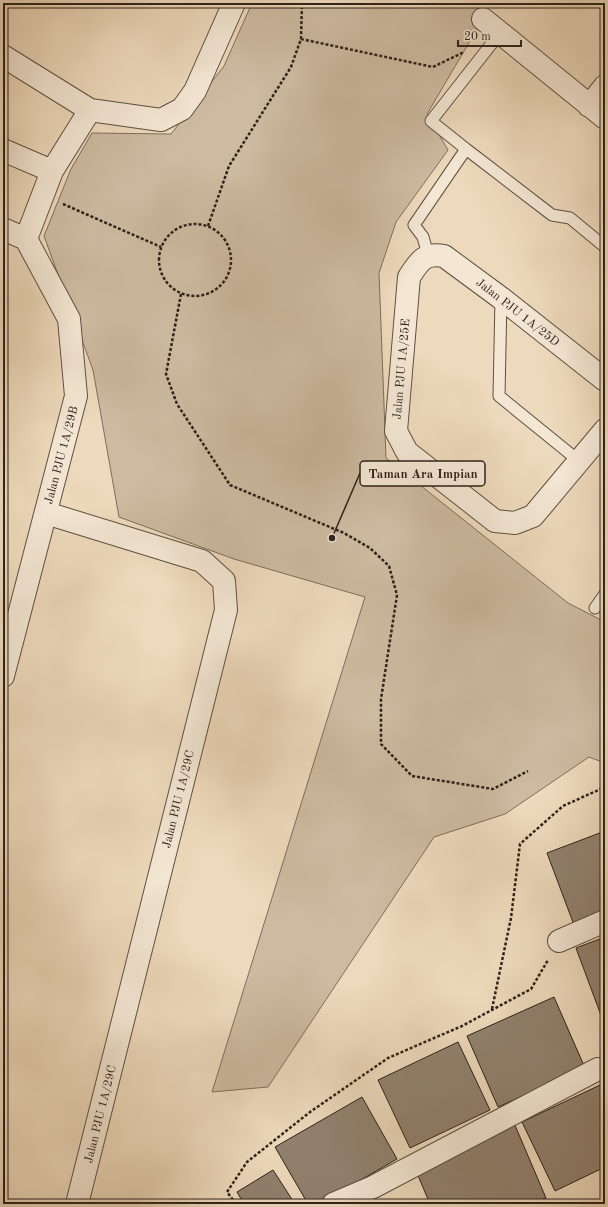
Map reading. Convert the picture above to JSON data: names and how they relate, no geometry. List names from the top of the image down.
{
  "streets": {
    "street": [
      "Jalan PJU 1A/25D",
      "Jalan PJU 1A/25E",
      "Jalan PJU 1A/29B",
      "Jalan PJU 1A/29C"
    ]
  },
  "crossings": [
    ["Jalan PJU 1A/25D", "Jalan PJU 1A/25E"],
    ["Jalan PJU 1A/29B", "Jalan PJU 1A/29C"]
  ],
  "places": ["Taman Ara Impian"],
  "scale_bar": "20 m"
}
